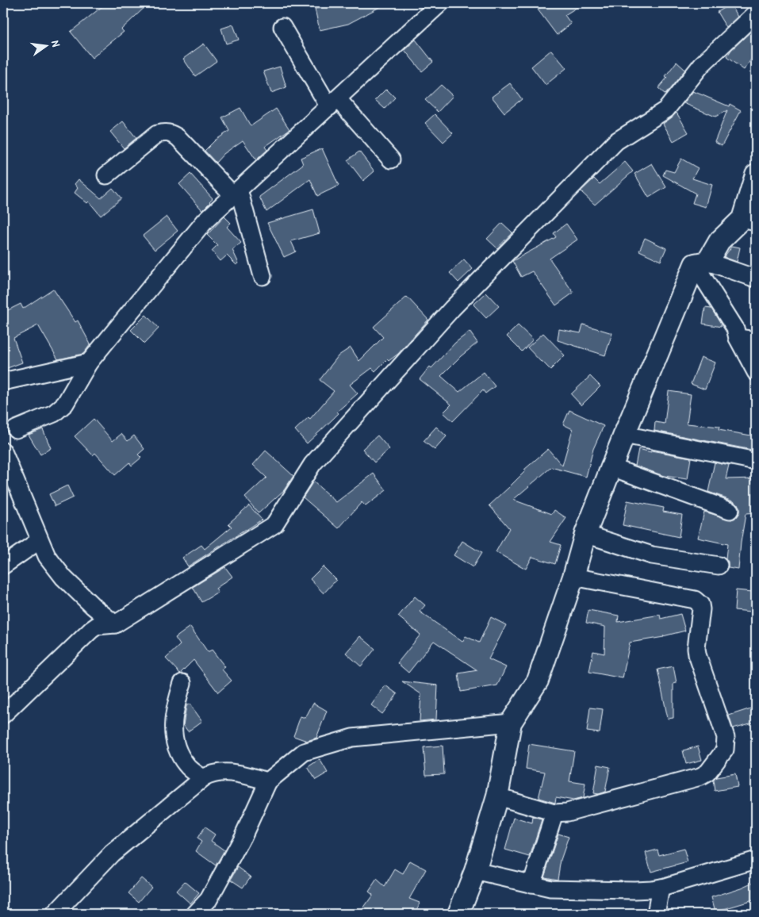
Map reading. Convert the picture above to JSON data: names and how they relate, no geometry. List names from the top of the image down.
{
  "north": "right"
}
